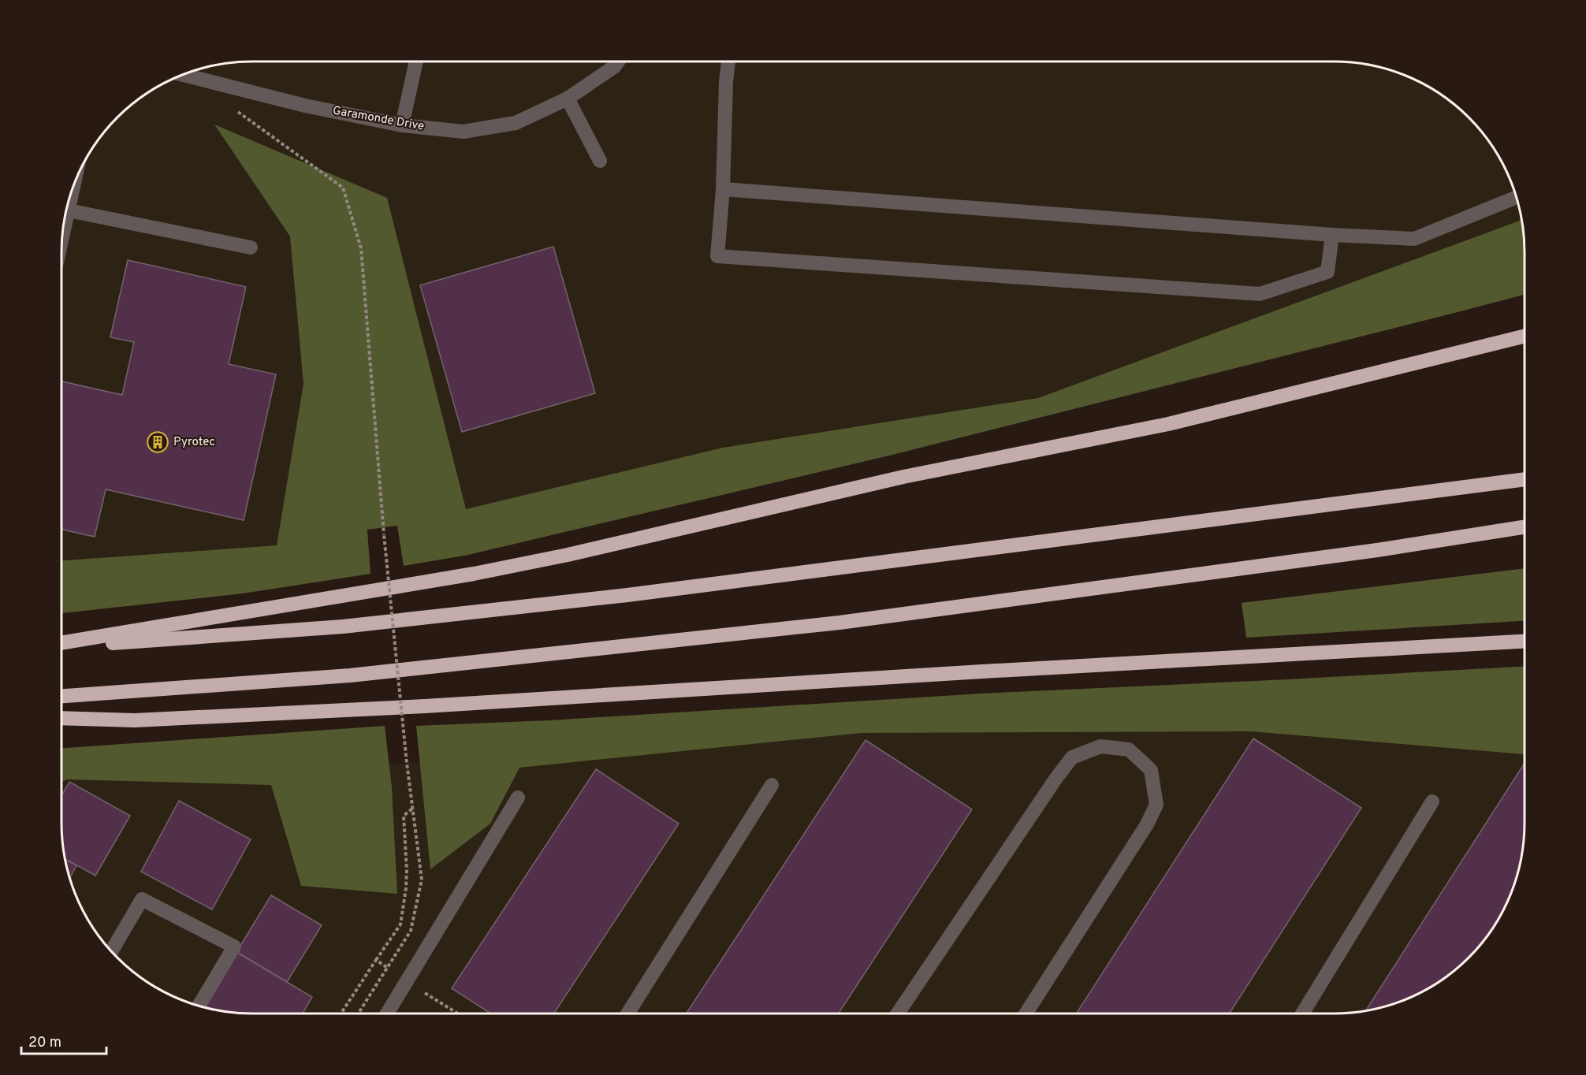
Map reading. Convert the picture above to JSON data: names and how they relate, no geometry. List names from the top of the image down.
{
  "streets": {
    "street": ["Garamonde Drive"]
  },
  "places": {
    "building": ["Pyrotec"]
  },
  "scale_bar": "20 m"
}
